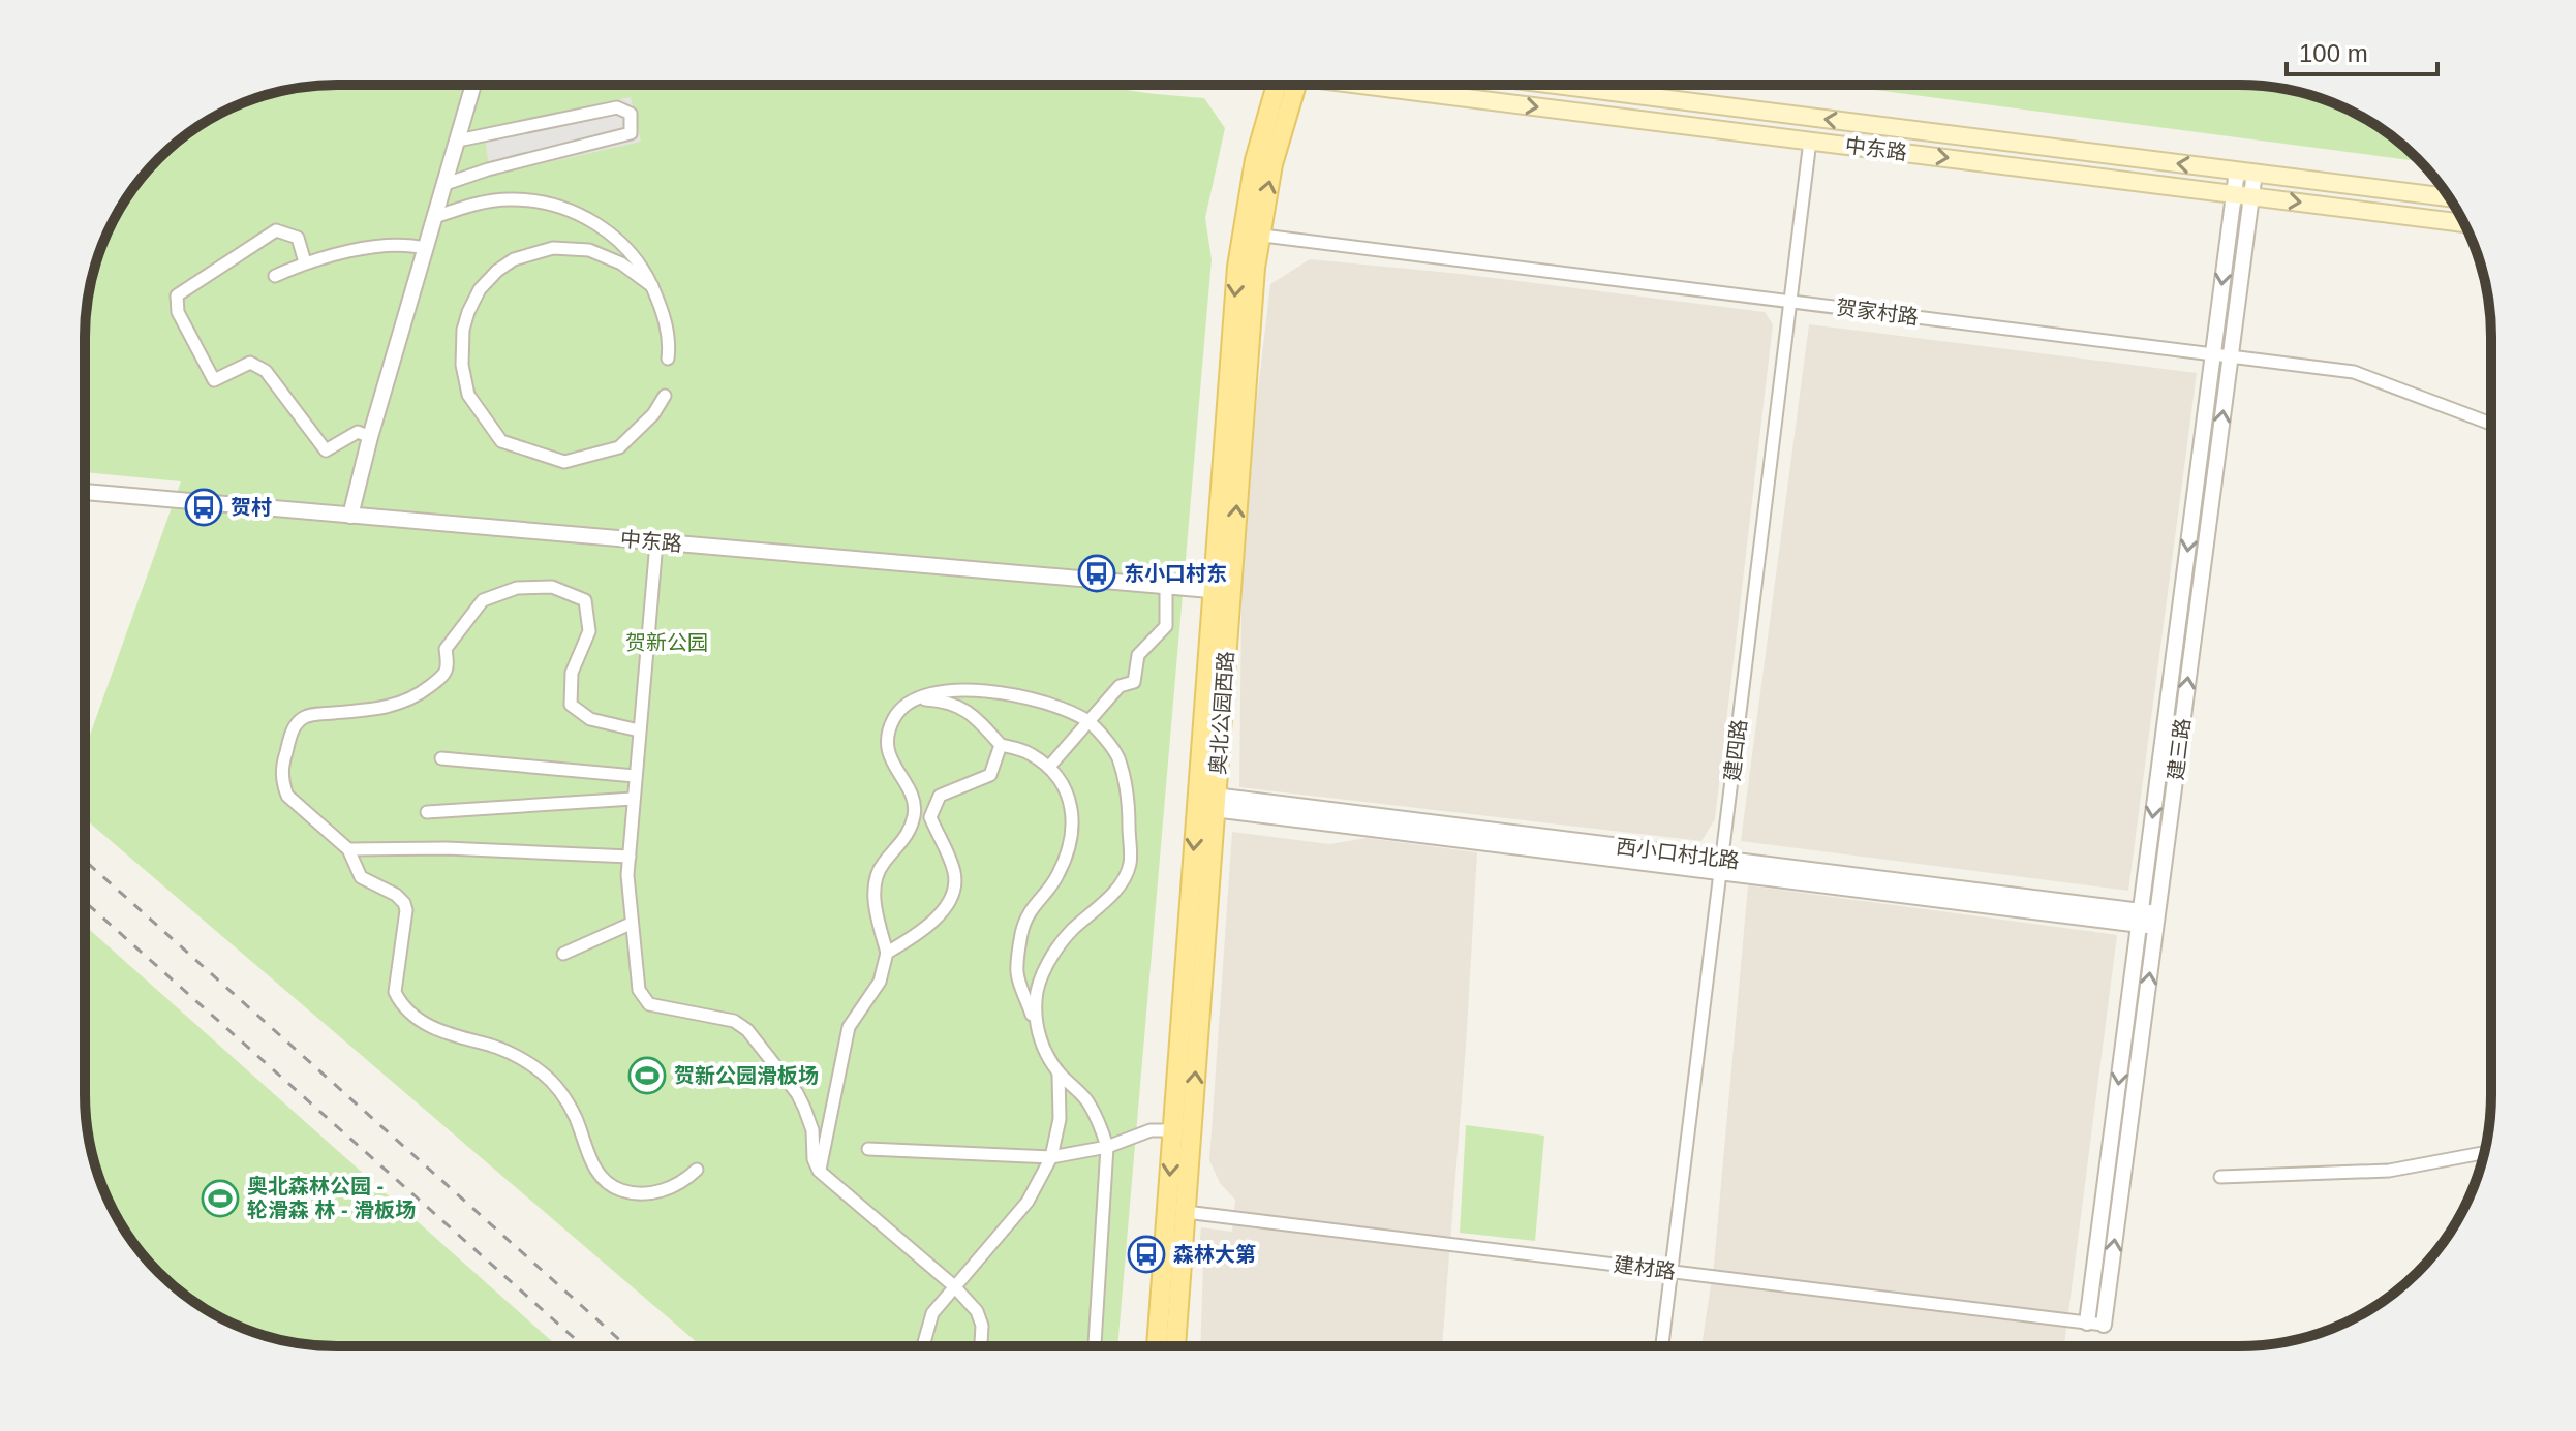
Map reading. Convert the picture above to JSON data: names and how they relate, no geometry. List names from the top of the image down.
{
  "streets": {
    "main road": ["中东路", "奥北公园西路"],
    "street": [
      "贺家村路",
      "建三路",
      "建四路",
      "西小口村北路",
      "建材路"
    ]
  },
  "crossings": [
    ["中东路", "奥北公园西路"],
    ["中东路", "建三路"],
    ["中东路", "建四路"],
    ["贺家村路", "奥北公园西路"],
    ["贺家村路", "建三路"],
    ["贺家村路", "建四路"],
    ["奥北公园西路", "西小口村北路"],
    ["奥北公园西路", "建材路"],
    ["建三路", "西小口村北路"],
    ["建三路", "建材路"],
    ["建四路", "西小口村北路"],
    ["建四路", "建材路"]
  ],
  "parks": ["贺新公园"],
  "places": {
    "bus stop": ["贺村", "东小口村东", "森林大第"],
    "sports": ["贺新公园滑板场", "奥北森林公园 - 轮滑森 林 - 滑板场"]
  },
  "scale_bar": "100 m"
}
